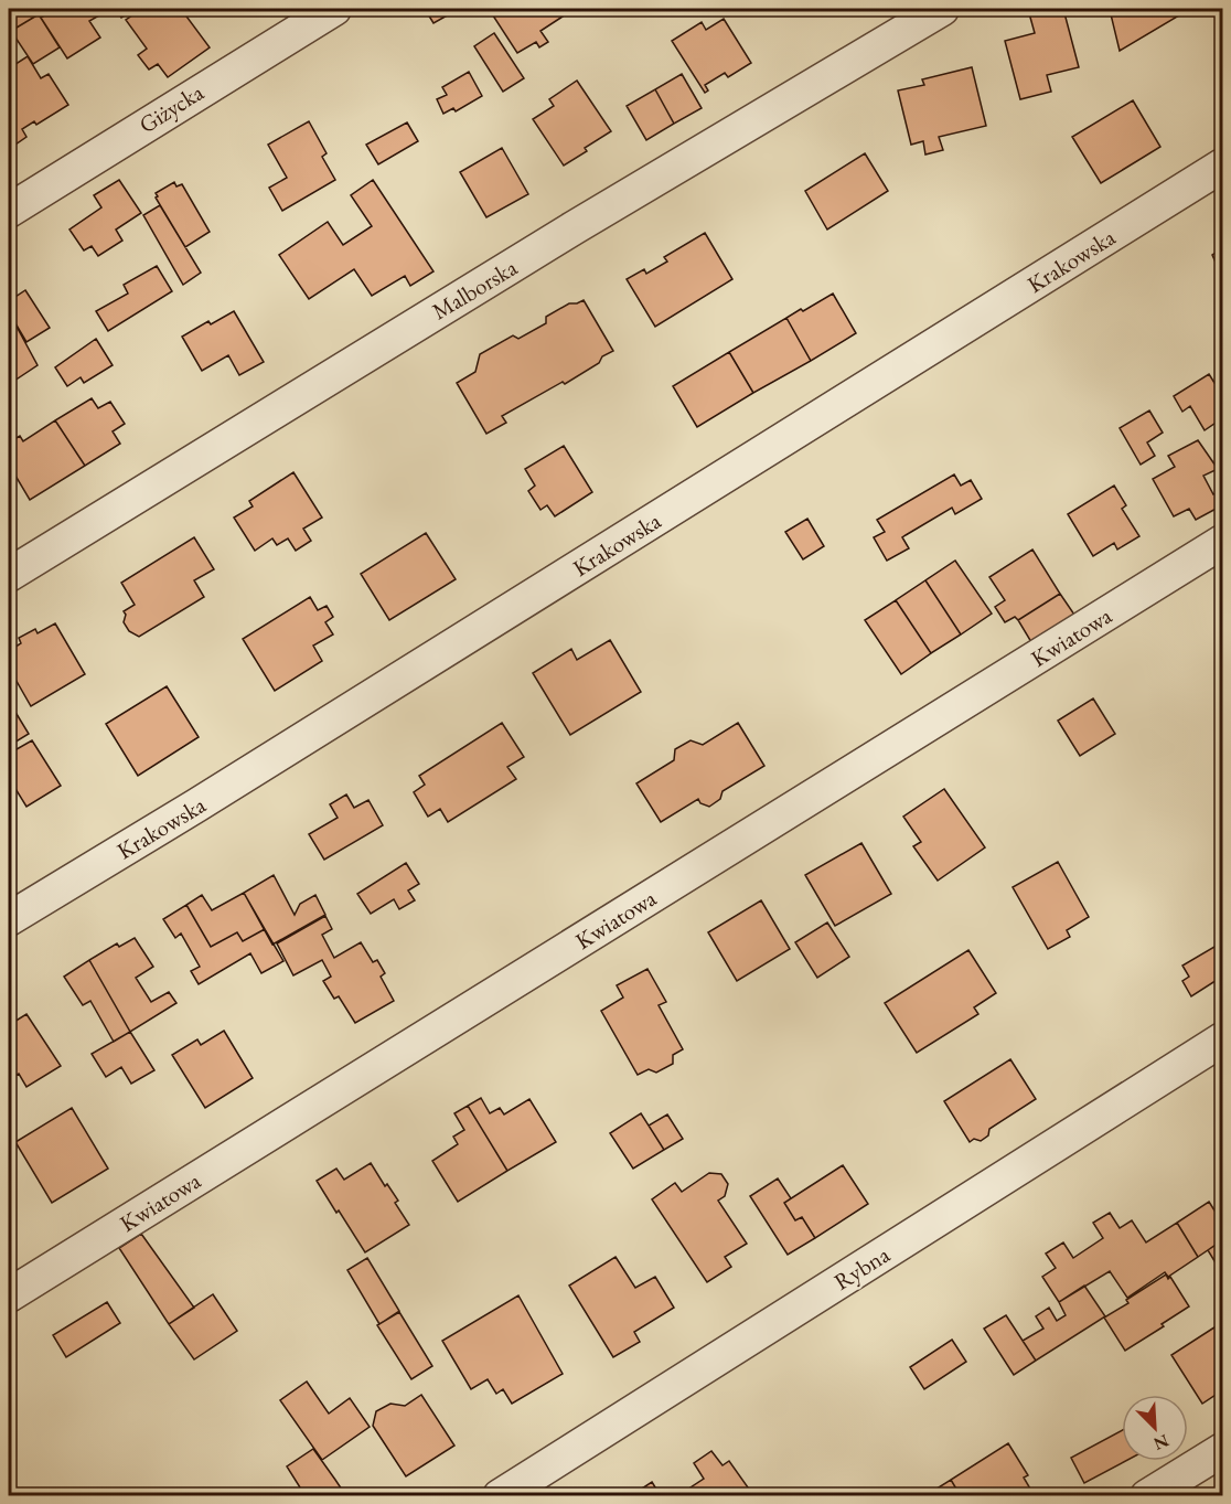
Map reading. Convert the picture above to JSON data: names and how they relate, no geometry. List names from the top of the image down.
{
  "streets": {
    "street": [
      "Giżycka",
      "Krakowska",
      "Malborska",
      "Kwiatowa",
      "Rybna"
    ]
  },
  "north": "bottom right"
}
